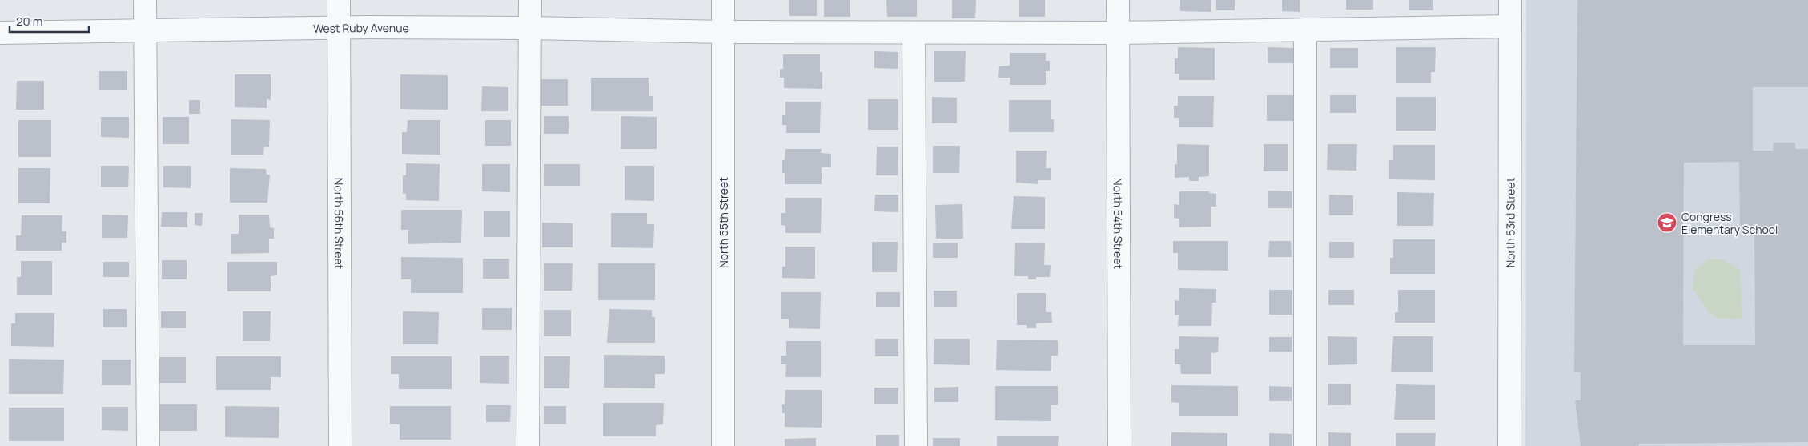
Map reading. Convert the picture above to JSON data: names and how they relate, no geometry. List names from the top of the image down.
{
  "streets": {
    "street": [
      "West Ruby Avenue",
      "North 56th Street",
      "North 55th Street",
      "North 53rd Street",
      "North 54th Street"
    ]
  },
  "crossings": [
    ["West Ruby Avenue", "North 56th Street"],
    ["West Ruby Avenue", "North 55th Street"],
    ["West Ruby Avenue", "North 53rd Street"],
    ["West Ruby Avenue", "North 54th Street"]
  ],
  "places": {
    "school or university": ["Congress Elementary School"]
  },
  "scale_bar": "20 m"
}
